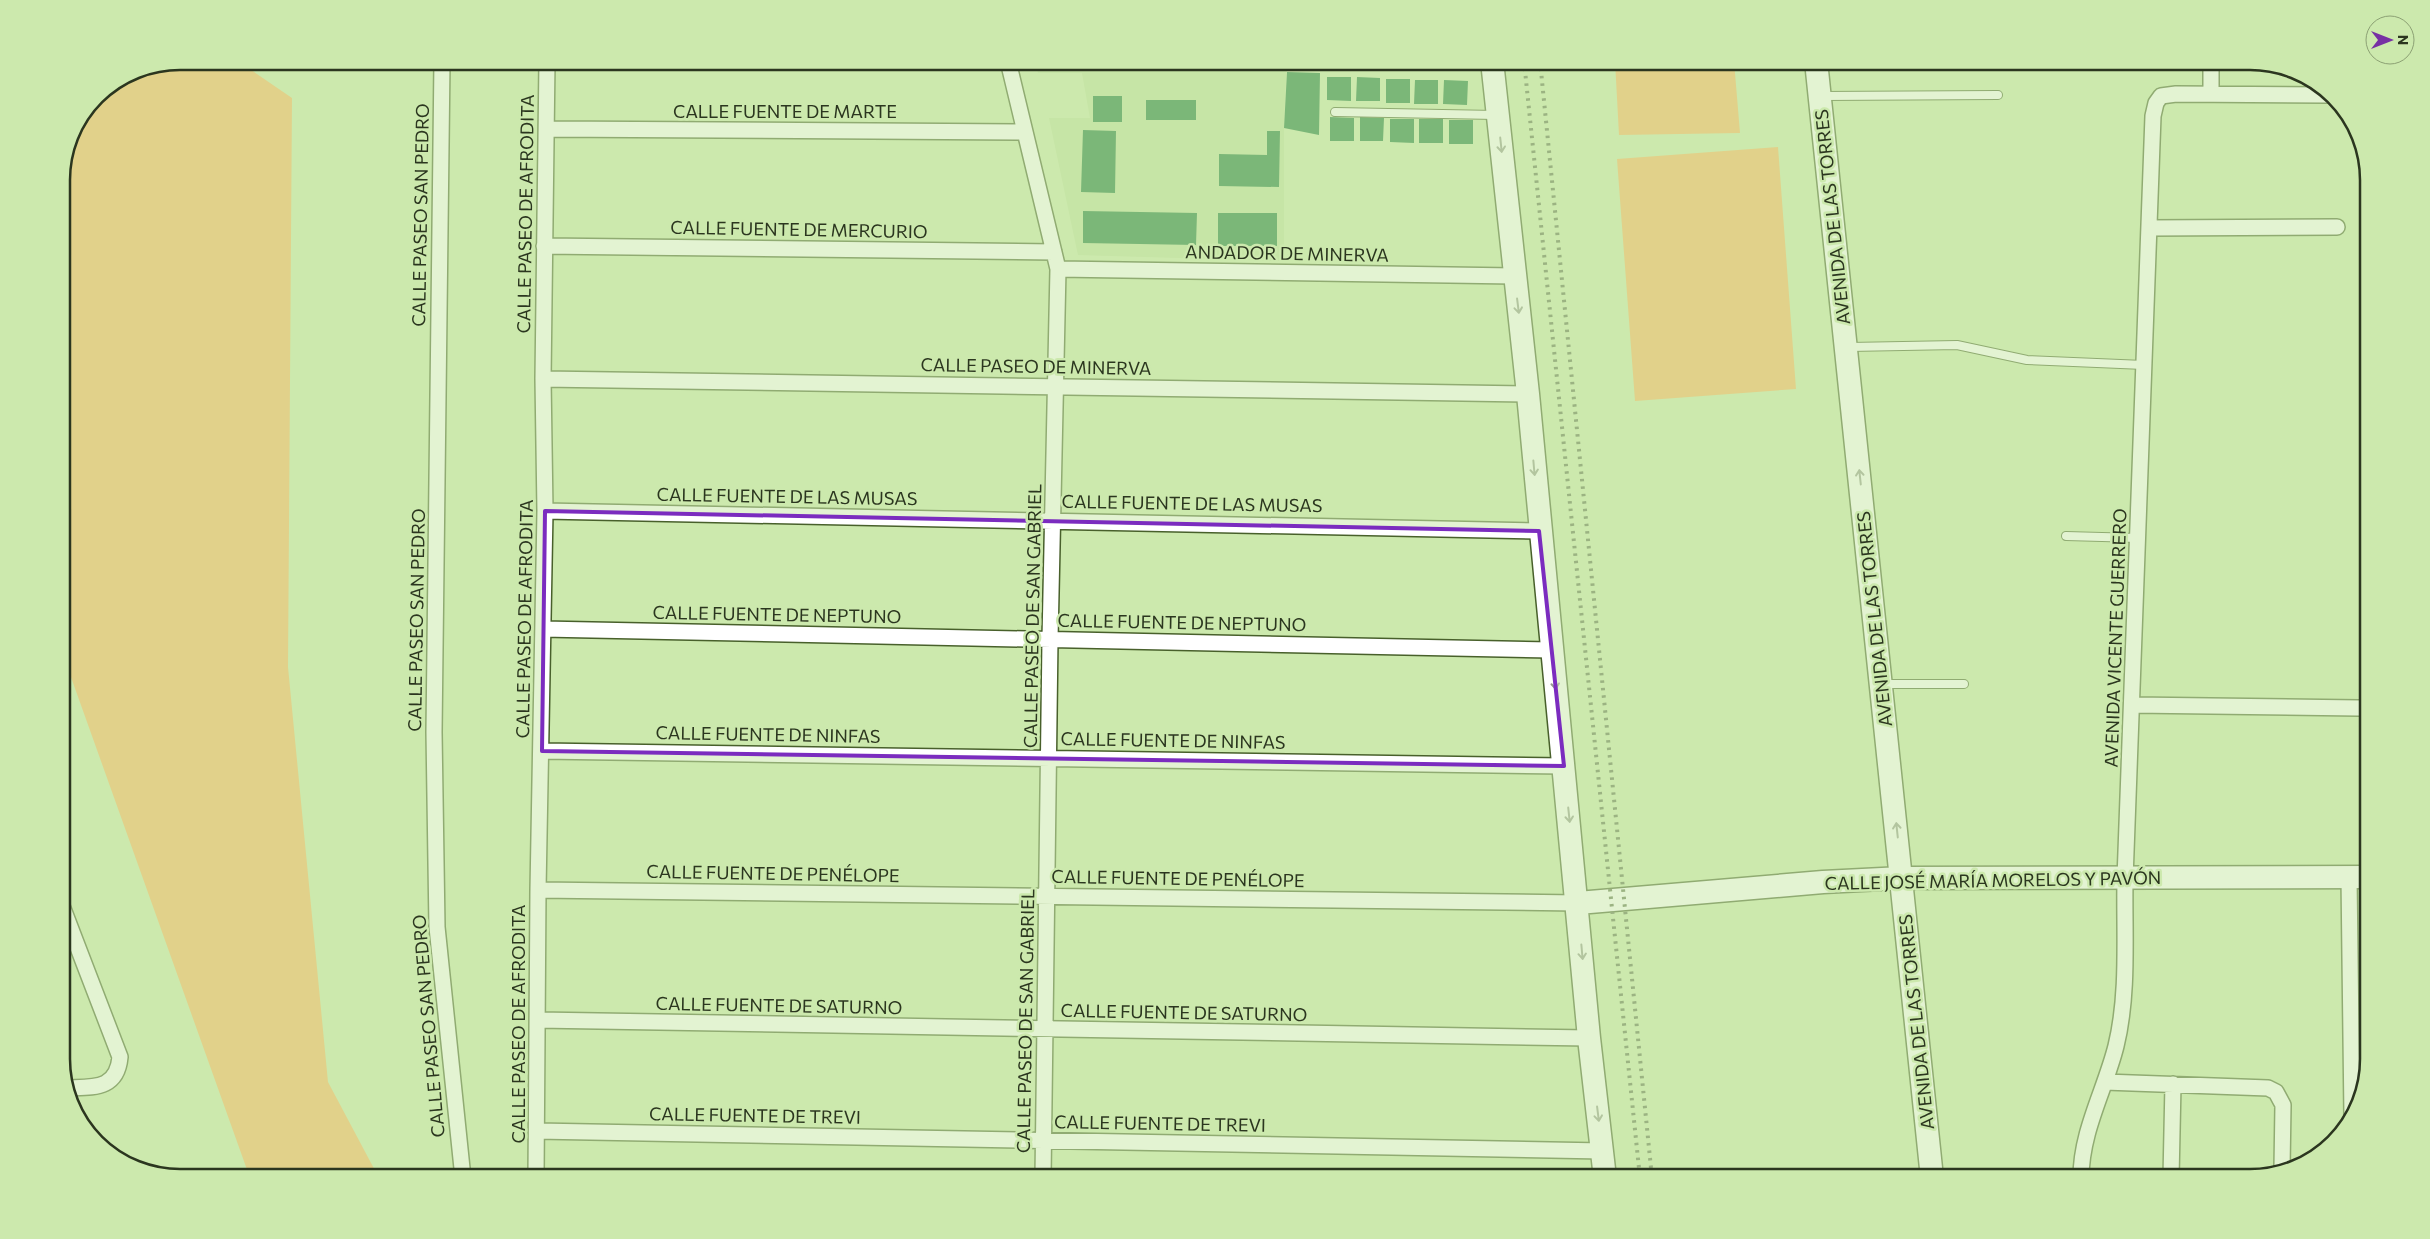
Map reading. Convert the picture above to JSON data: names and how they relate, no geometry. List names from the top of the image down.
{
  "streets": {
    "main road": ["AVENIDA DE LAS TORRES", "CALLE JOSÉ MARÍA MORELOS Y PAVÓN"],
    "street": [
      "CALLE FUENTE DE MARTE",
      "CALLE PASEO DE AFRODITA",
      "CALLE PASEO SAN PEDRO",
      "CALLE FUENTE DE MERCURIO",
      "ANDADOR DE MINERVA",
      "CALLE PASEO DE MINERVA",
      "CALLE FUENTE DE LAS MUSAS",
      "CALLE FUENTE DE NEPTUNO",
      "CALLE PASEO DE SAN GABRIEL",
      "AVENIDA VICENTE GUERRERO",
      "CALLE FUENTE DE NINFAS",
      "CALLE FUENTE DE PENÉLOPE",
      "CALLE FUENTE DE SATURNO",
      "CALLE FUENTE DE TREVI"
    ]
  },
  "crossings": [
    ["CALLE FUENTE DE MARTE", "CALLE PASEO DE AFRODITA"],
    ["CALLE FUENTE DE MARTE", "CALLE PASEO DE SAN GABRIEL"],
    ["CALLE PASEO DE AFRODITA", "CALLE FUENTE DE MERCURIO"],
    ["CALLE PASEO DE AFRODITA", "CALLE PASEO DE MINERVA"],
    ["CALLE PASEO DE AFRODITA", "CALLE FUENTE DE LAS MUSAS"],
    ["CALLE PASEO DE AFRODITA", "CALLE FUENTE DE NEPTUNO"],
    ["CALLE PASEO DE AFRODITA", "CALLE FUENTE DE NINFAS"],
    ["CALLE PASEO DE AFRODITA", "CALLE FUENTE DE PENÉLOPE"],
    ["CALLE PASEO DE AFRODITA", "CALLE FUENTE DE SATURNO"],
    ["CALLE PASEO DE AFRODITA", "CALLE FUENTE DE TREVI"],
    ["AVENIDA DE LAS TORRES", "CALLE JOSÉ MARÍA MORELOS Y PAVÓN"],
    ["CALLE FUENTE DE MERCURIO", "CALLE PASEO DE SAN GABRIEL"],
    ["ANDADOR DE MINERVA", "CALLE PASEO DE SAN GABRIEL"],
    ["CALLE PASEO DE MINERVA", "CALLE PASEO DE SAN GABRIEL"],
    ["CALLE FUENTE DE LAS MUSAS", "CALLE PASEO DE SAN GABRIEL"],
    ["CALLE FUENTE DE NEPTUNO", "CALLE PASEO DE SAN GABRIEL"],
    ["CALLE PASEO DE SAN GABRIEL", "CALLE FUENTE DE NINFAS"],
    ["CALLE PASEO DE SAN GABRIEL", "CALLE FUENTE DE PENÉLOPE"],
    ["CALLE PASEO DE SAN GABRIEL", "CALLE FUENTE DE SATURNO"],
    ["CALLE PASEO DE SAN GABRIEL", "CALLE FUENTE DE TREVI"],
    ["AVENIDA VICENTE GUERRERO", "CALLE JOSÉ MARÍA MORELOS Y PAVÓN"],
    ["CALLE FUENTE DE PENÉLOPE", "CALLE JOSÉ MARÍA MORELOS Y PAVÓN"]
  ],
  "one_way": ["AVENIDA DE LAS TORRES"],
  "north": "right"
}
